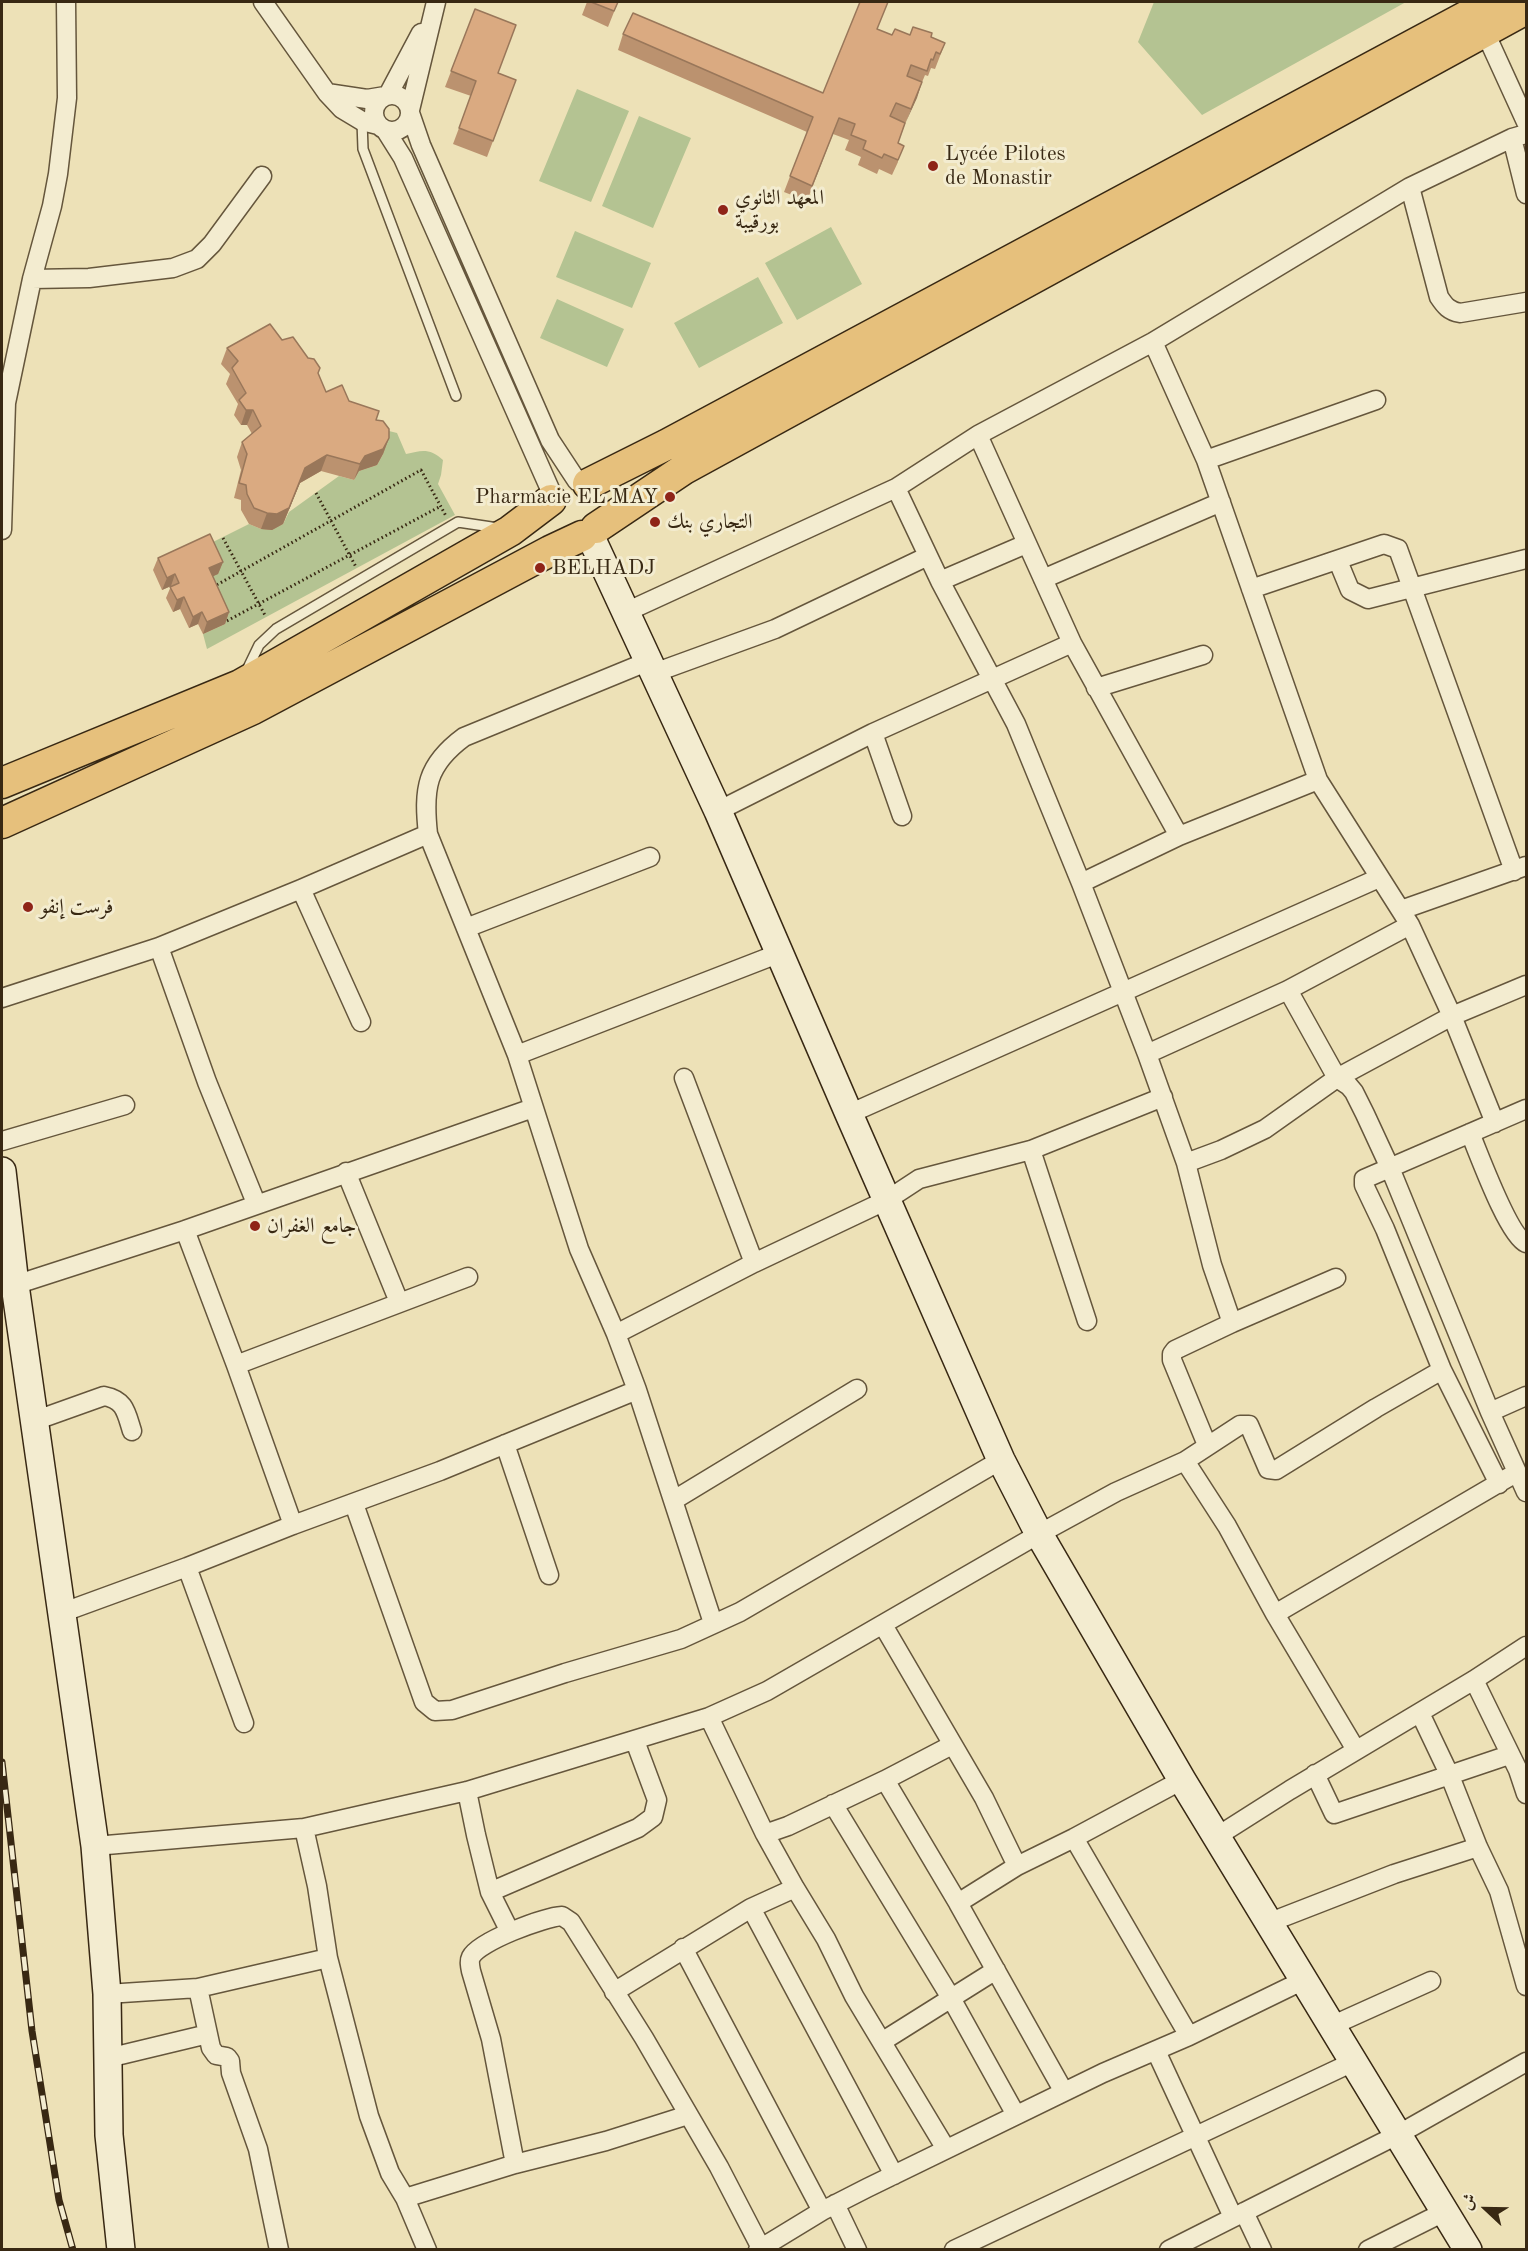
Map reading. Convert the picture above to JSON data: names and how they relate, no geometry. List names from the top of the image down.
{
  "places": [
    "Lycée Pilotes de Monastir",
    "المعهد الثانوي بورقيبة",
    "Pharmacie EL MAY",
    "التجاري بنك",
    "BELHADJ",
    "فرست إنفو",
    "جامع الغفران"
  ],
  "north": "left"
}
